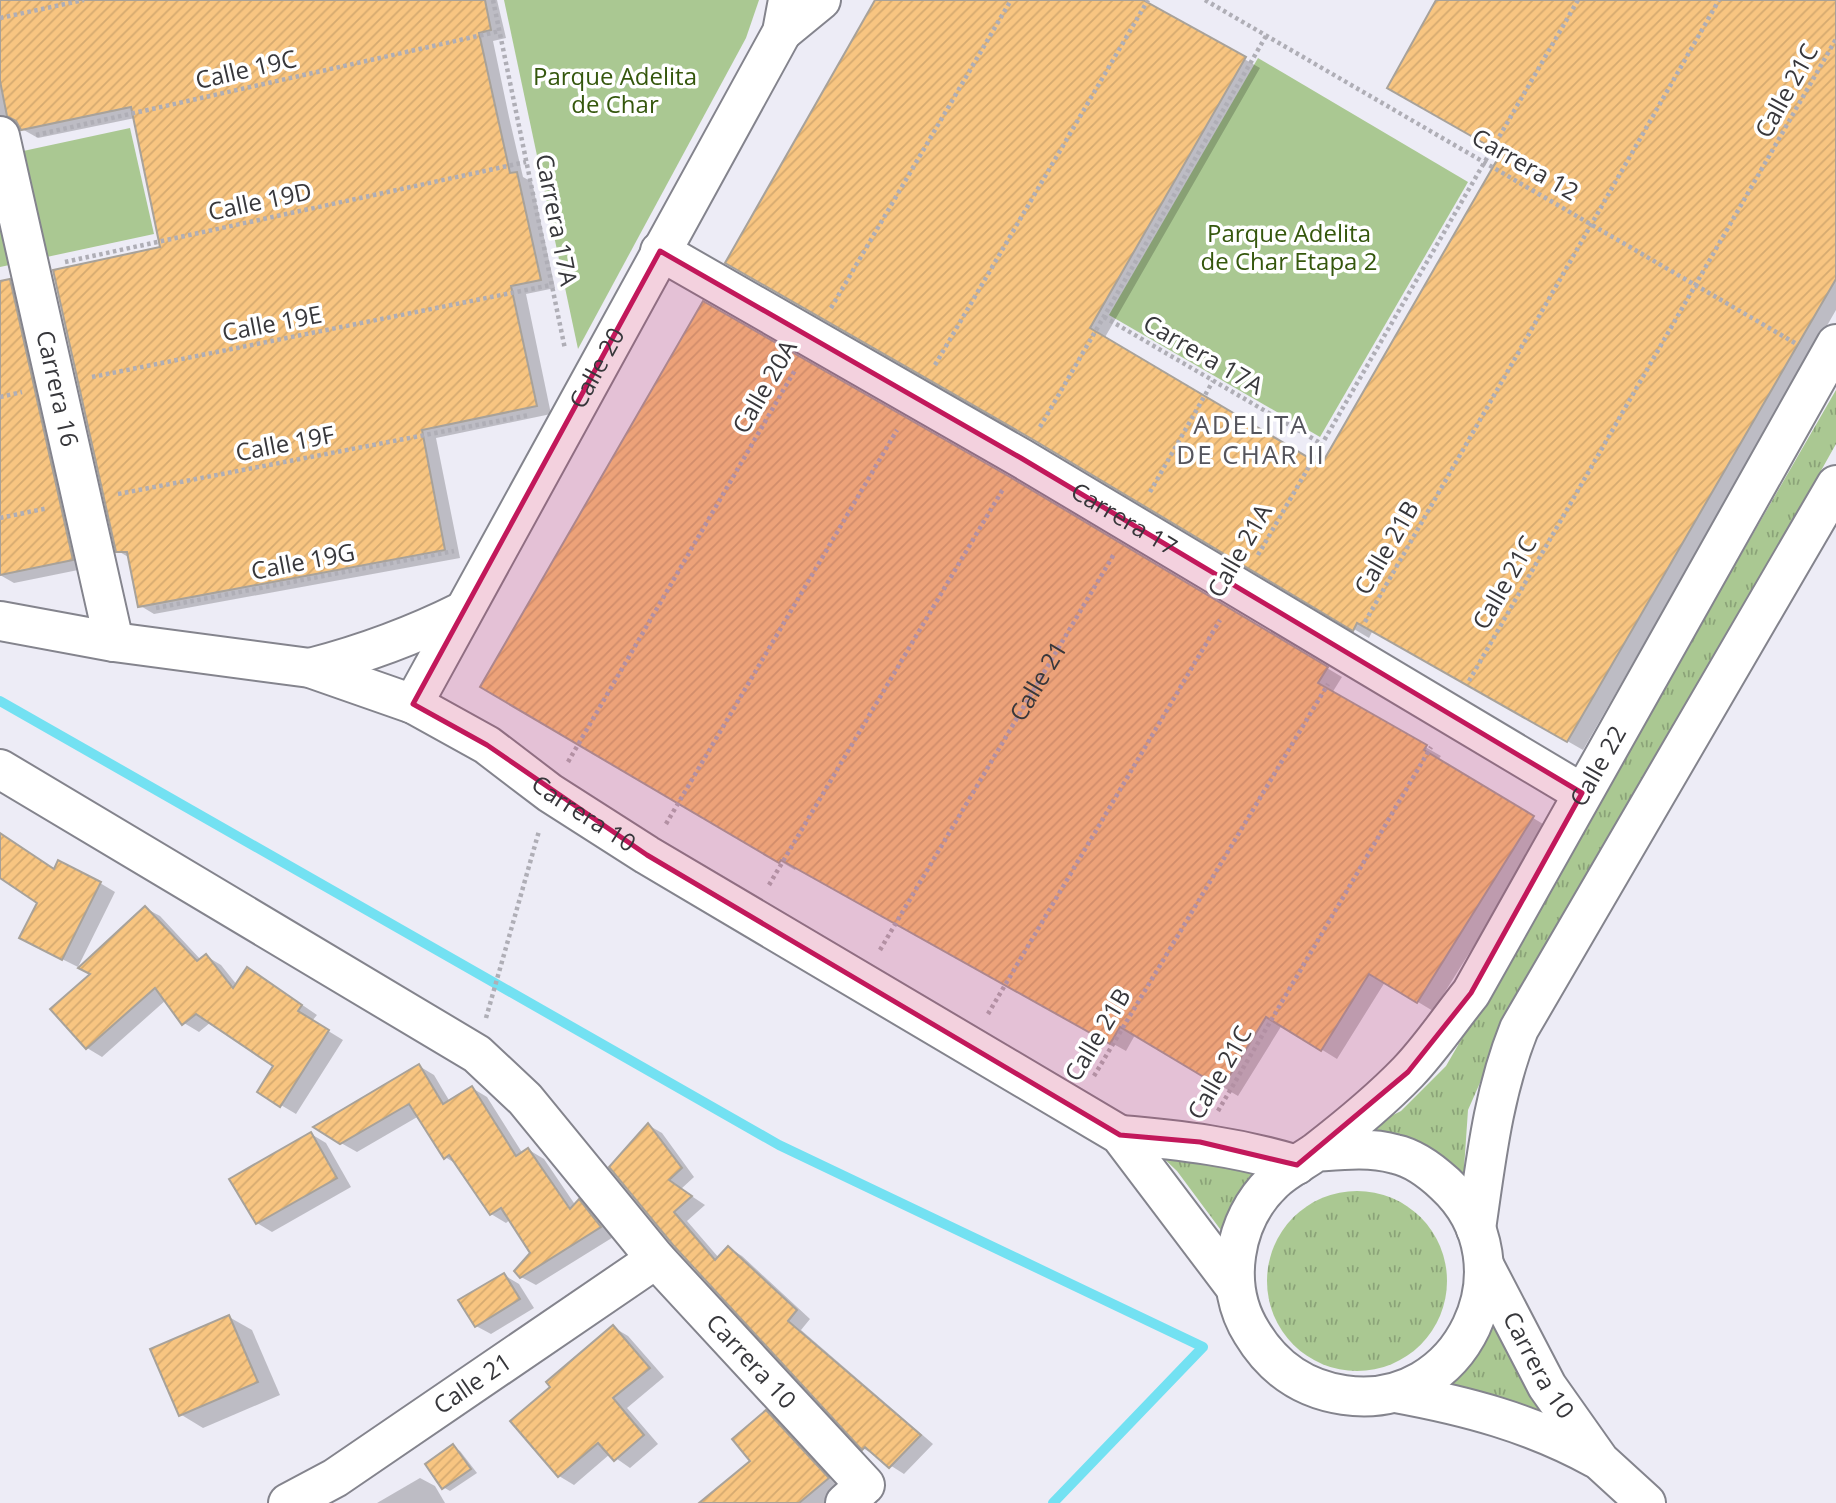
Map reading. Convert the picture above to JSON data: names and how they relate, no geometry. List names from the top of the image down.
{
  "streets": {
    "street": [
      "Calle 20",
      "Carrera 16",
      "Carrera 17",
      "Calle 21",
      "Calle 22",
      "Carrera 10"
    ],
    "path": [
      "Calle 19C",
      "Calle 21C",
      "Carrera 12",
      "Calle 19D",
      "Carrera 17A",
      "Calle 19E",
      "Calle 20A",
      "Calle 19F",
      "Calle 21B",
      "Calle 21A",
      "Calle 19G"
    ]
  },
  "crossings": [
    ["Calle 19C", "Carrera 17A"],
    ["Calle 19C", "Carrera 16"],
    ["Calle 21C", "Carrera 12"],
    ["Calle 21C", "Carrera 17"],
    ["Calle 21C", "Carrera 10"],
    ["Carrera 12", "Calle 21B"],
    ["Carrera 12", "Calle 21A"],
    ["Carrera 12", "Calle 22"],
    ["Calle 19D", "Carrera 17A"],
    ["Calle 19D", "Carrera 16"],
    ["Carrera 17A", "Calle 19E"],
    ["Carrera 17A", "Calle 20"],
    ["Carrera 17A", "Calle 19F"],
    ["Carrera 17A", "Calle 21A"],
    ["Carrera 17A", "Calle 21"],
    ["Calle 19E", "Carrera 16"],
    ["Calle 20", "Calle 19F"],
    ["Calle 20", "Carrera 17"],
    ["Calle 20", "Calle 19G"],
    ["Calle 20", "Carrera 10"],
    ["Calle 20A", "Carrera 17"],
    ["Calle 20A", "Carrera 10"],
    ["Carrera 16", "Calle 19F"],
    ["Carrera 16", "Calle 19G"],
    ["Carrera 16", "Carrera 10"],
    ["Carrera 17", "Calle 21B"],
    ["Carrera 17", "Calle 21A"],
    ["Carrera 17", "Calle 21"],
    ["Carrera 17", "Calle 22"],
    ["Calle 21B", "Carrera 10"],
    ["Calle 21A", "Carrera 10"],
    ["Calle 19G", "Carrera 10"],
    ["Calle 21", "Carrera 10"],
    ["Calle 22", "Carrera 10"]
  ],
  "districts": ["ADELITA DE CHAR II"],
  "parks": ["Parque Adelita de Char", "Parque Adelita de Char Etapa 2"]
}
